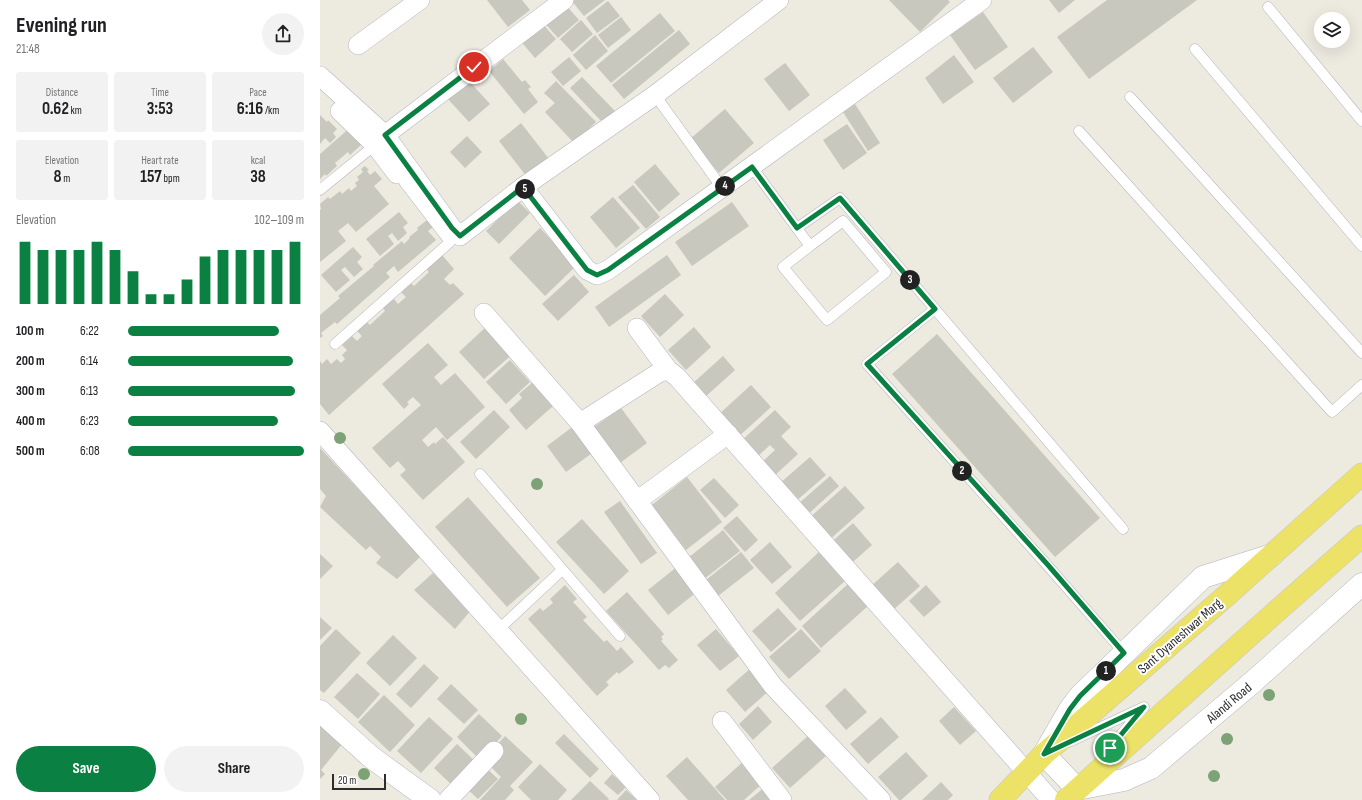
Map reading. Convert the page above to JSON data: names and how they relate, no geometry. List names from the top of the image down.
{
  "streets": {
    "main road": ["Sant Dyaneshwar Marg"],
    "street": ["Alandi Road"]
  },
  "scale_bar": "20 m",
  "page": {
    "heading": ["Evening run", "21:48"],
    "stats": [
      ["Distance", "0.62 km"],
      ["Time", "3:53"],
      ["Pace", "6:16 /km"],
      ["Elevation", "8 m"],
      ["Heart rate", "157 bpm"],
      ["kcal", "38"]
    ],
    "pins": [
      "4",
      "5",
      "3",
      "2",
      "1"
    ],
    "chart": ["Elevation", "102–109 m"],
    "list": [
      {
        "name": "100 m",
        "note": "6:22"
      },
      {
        "name": "200 m",
        "note": "6:14"
      },
      {
        "name": "300 m",
        "note": "6:13"
      },
      {
        "name": "400 m",
        "note": "6:23"
      },
      {
        "name": "500 m",
        "note": "6:08"
      }
    ],
    "buttons": ["Save", "Share"],
    "scale": "20 m"
  }
}
